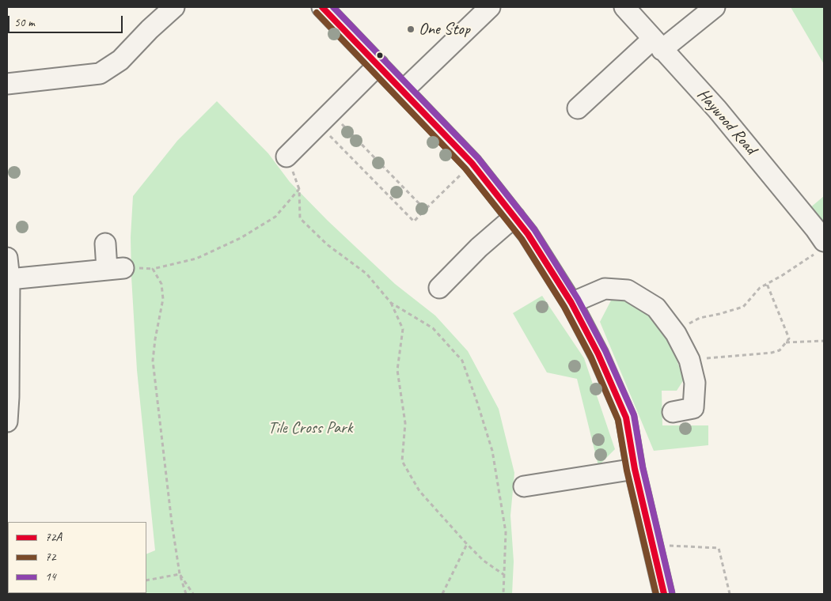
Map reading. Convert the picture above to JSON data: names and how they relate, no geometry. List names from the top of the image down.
{
  "streets": {
    "street": ["Haywood Road"]
  },
  "parks": ["Tile Cross Park"],
  "places": ["One Stop"],
  "lines": ["transit line 72A", "transit line 14", "transit line 72"],
  "legend": ["72A", "72", "14"],
  "scale_bar": "50 m"
}
